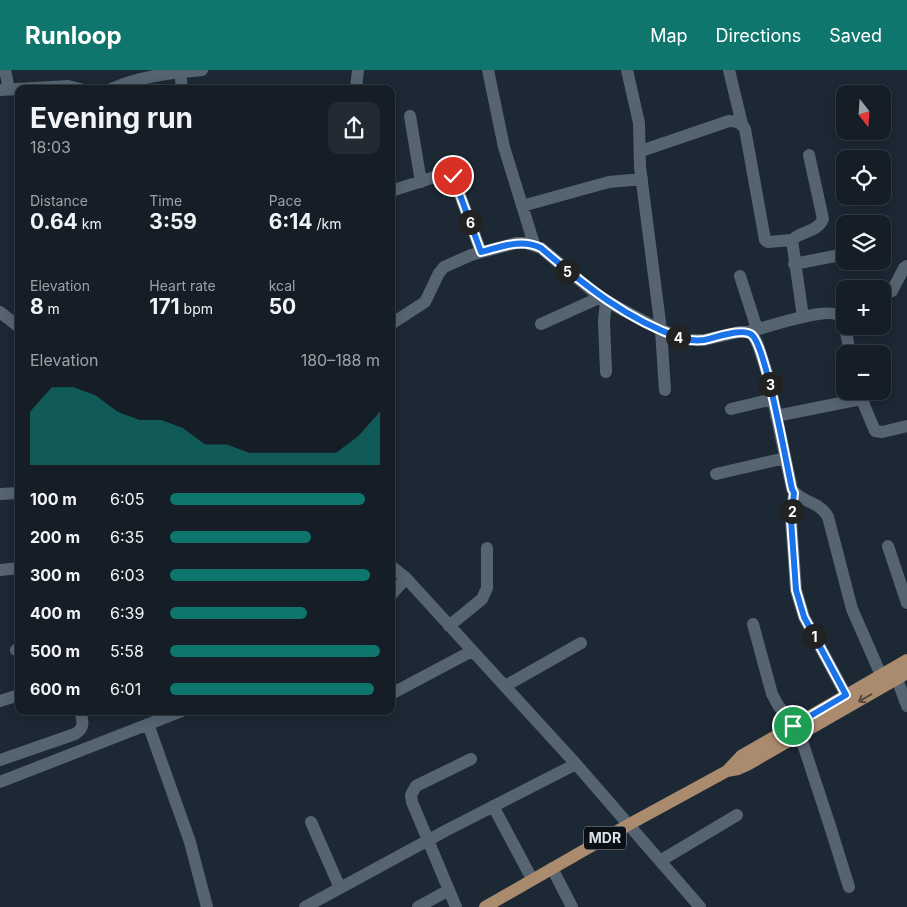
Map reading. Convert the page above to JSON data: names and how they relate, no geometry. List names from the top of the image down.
{
  "streets": {
    "main road": ["MDR"]
  },
  "north": "bottom",
  "page": {
    "header": "Runloop",
    "nav": ["Map", "Directions", "Saved"],
    "map_buttons": ["+", "−"],
    "heading": ["Evening run", "18:03"],
    "stats": [
      ["Distance", "0.64 km"],
      ["Time", "3:59"],
      ["Pace", "6:14 /km"],
      ["Elevation", "8 m"],
      ["Heart rate", "171 bpm"],
      ["kcal", "50"]
    ],
    "pins": [
      "6",
      "5",
      "4",
      "3",
      "2",
      "1"
    ],
    "chart": ["Elevation", "180–188 m"],
    "list": [
      {
        "name": "100 m",
        "note": "6:05"
      },
      {
        "name": "200 m",
        "note": "6:35"
      },
      {
        "name": "300 m",
        "note": "6:03"
      },
      {
        "name": "400 m",
        "note": "6:39"
      },
      {
        "name": "500 m",
        "note": "5:58"
      },
      {
        "name": "600 m",
        "note": "6:01"
      }
    ]
  }
}
